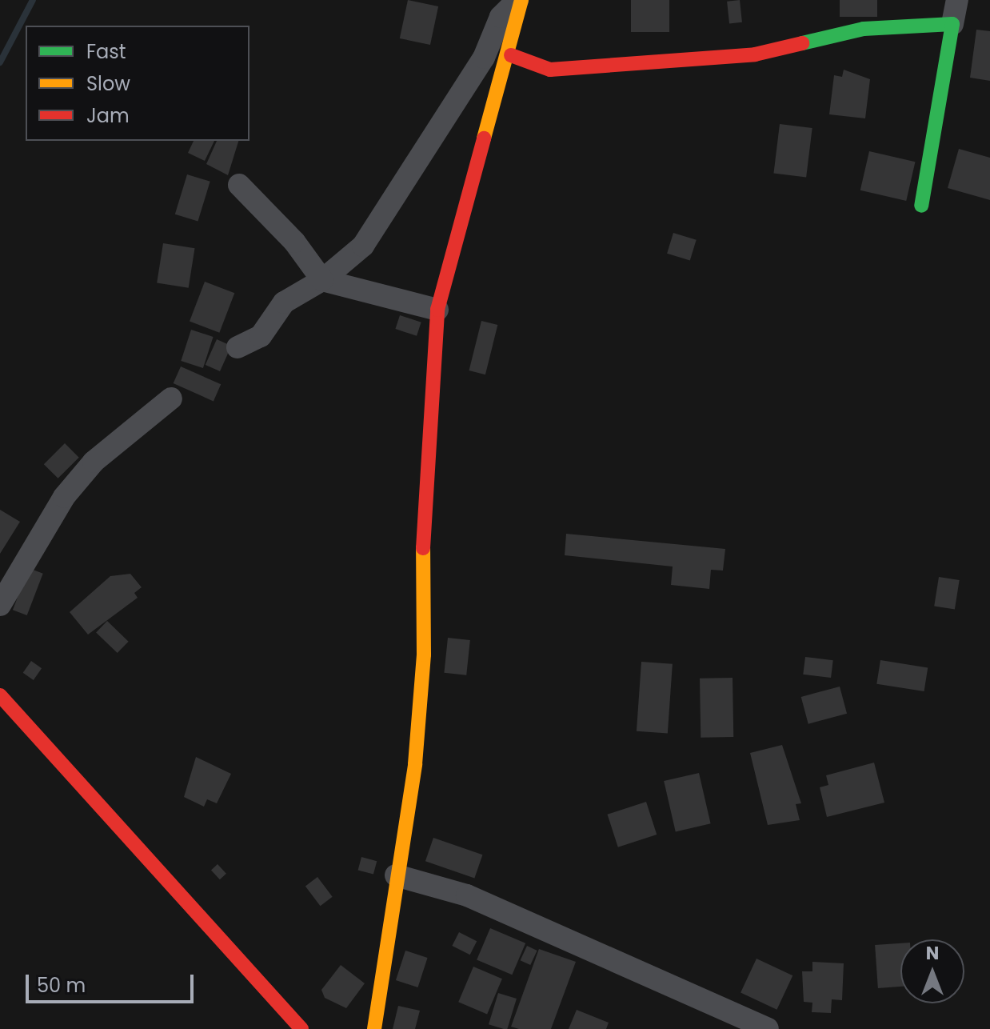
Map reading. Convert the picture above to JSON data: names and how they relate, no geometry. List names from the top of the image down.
{
  "legend": ["Fast", "Slow", "Jam"],
  "scale_bar": "50 m",
  "north": "top"
}
